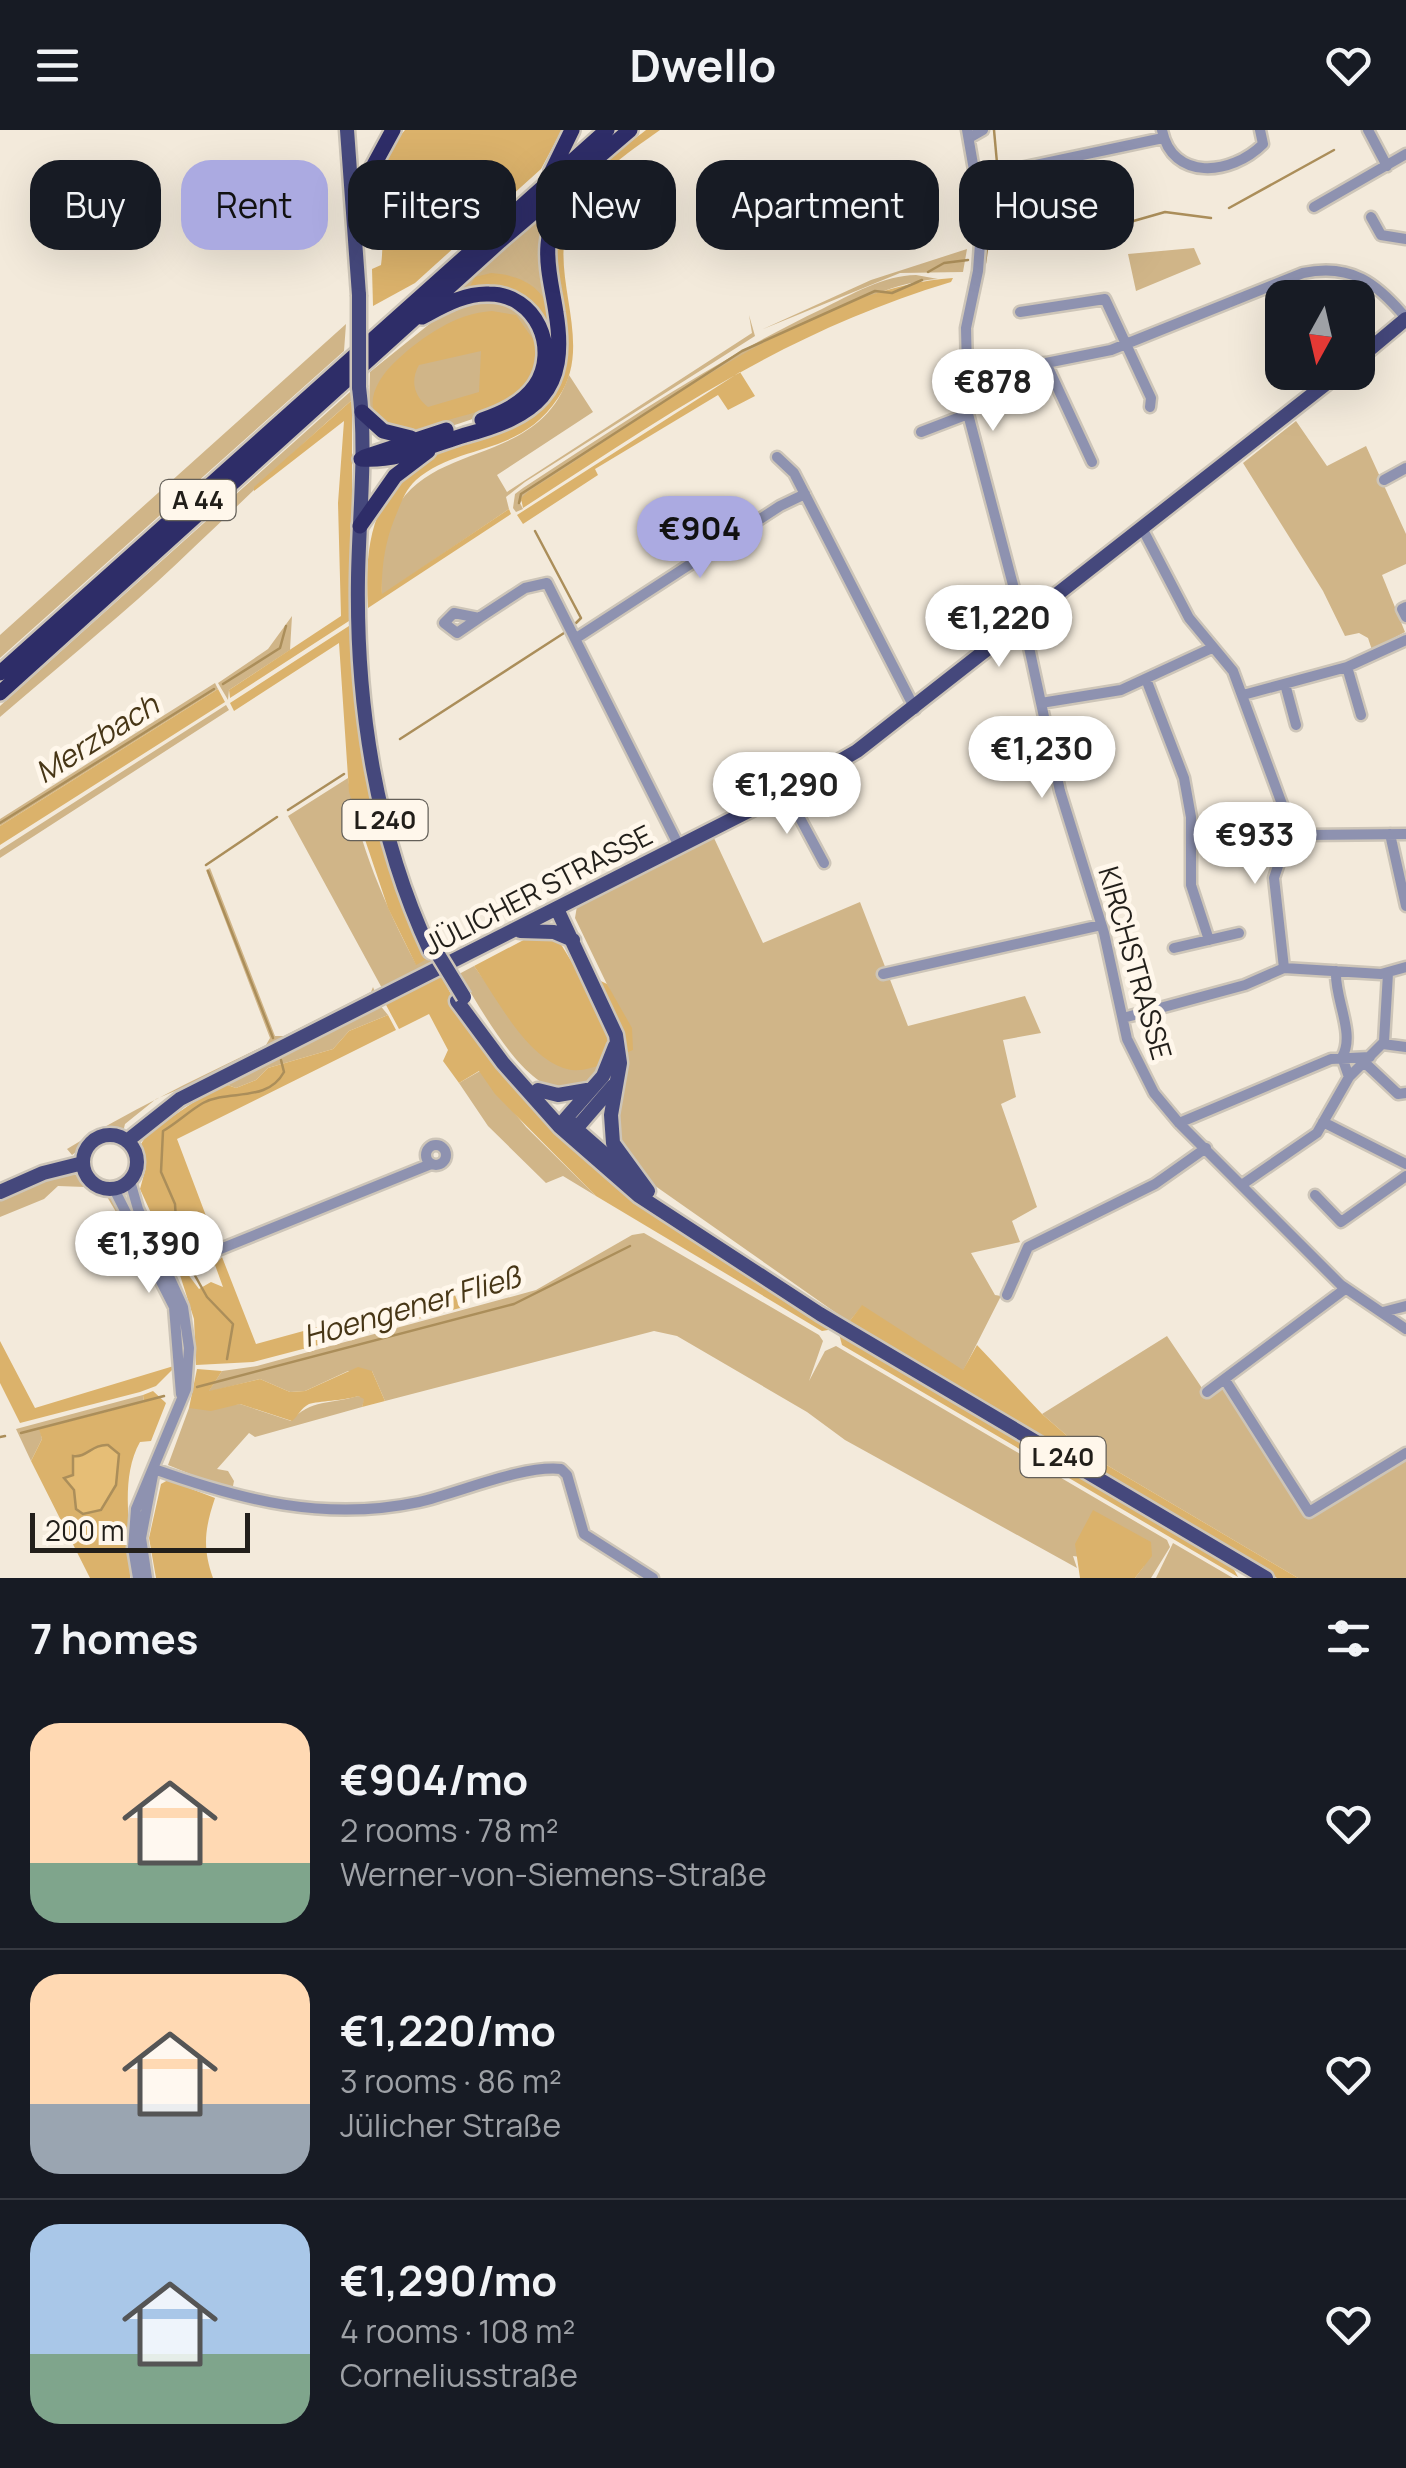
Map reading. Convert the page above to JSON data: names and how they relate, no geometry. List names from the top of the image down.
{
  "streets": {
    "highway": ["A 44"],
    "main road": ["L 240", "JÜLICHER STRASSE"],
    "street": ["KIRCHSTRASSE"]
  },
  "crossings": [
    ["JÜLICHER STRASSE", "KIRCHSTRASSE"]
  ],
  "water": ["Merzbach", "Hoengener Fließ"],
  "scale_bar": "200 m",
  "north": "bottom",
  "page": {
    "header": "Dwello",
    "chip": [
      "Buy",
      "Rent",
      "Filters",
      "New",
      "Apartment",
      "House"
    ],
    "price": [
      "€878",
      "€904",
      "€1,220",
      "€1,230",
      "€1,290",
      "€933",
      "€1,390"
    ],
    "scale": "200 m",
    "heading": "7 homes",
    "list": [
      {
        "name": "€904/mo",
        "note": "2 rooms · 78 m² · Werner-von-Siemens-Straße"
      },
      {
        "name": "€1,220/mo",
        "note": "3 rooms · 86 m² · Jülicher Straße"
      },
      {
        "name": "€1,290/mo",
        "note": "4 rooms · 108 m² · Corneliusstraße"
      }
    ]
  }
}
